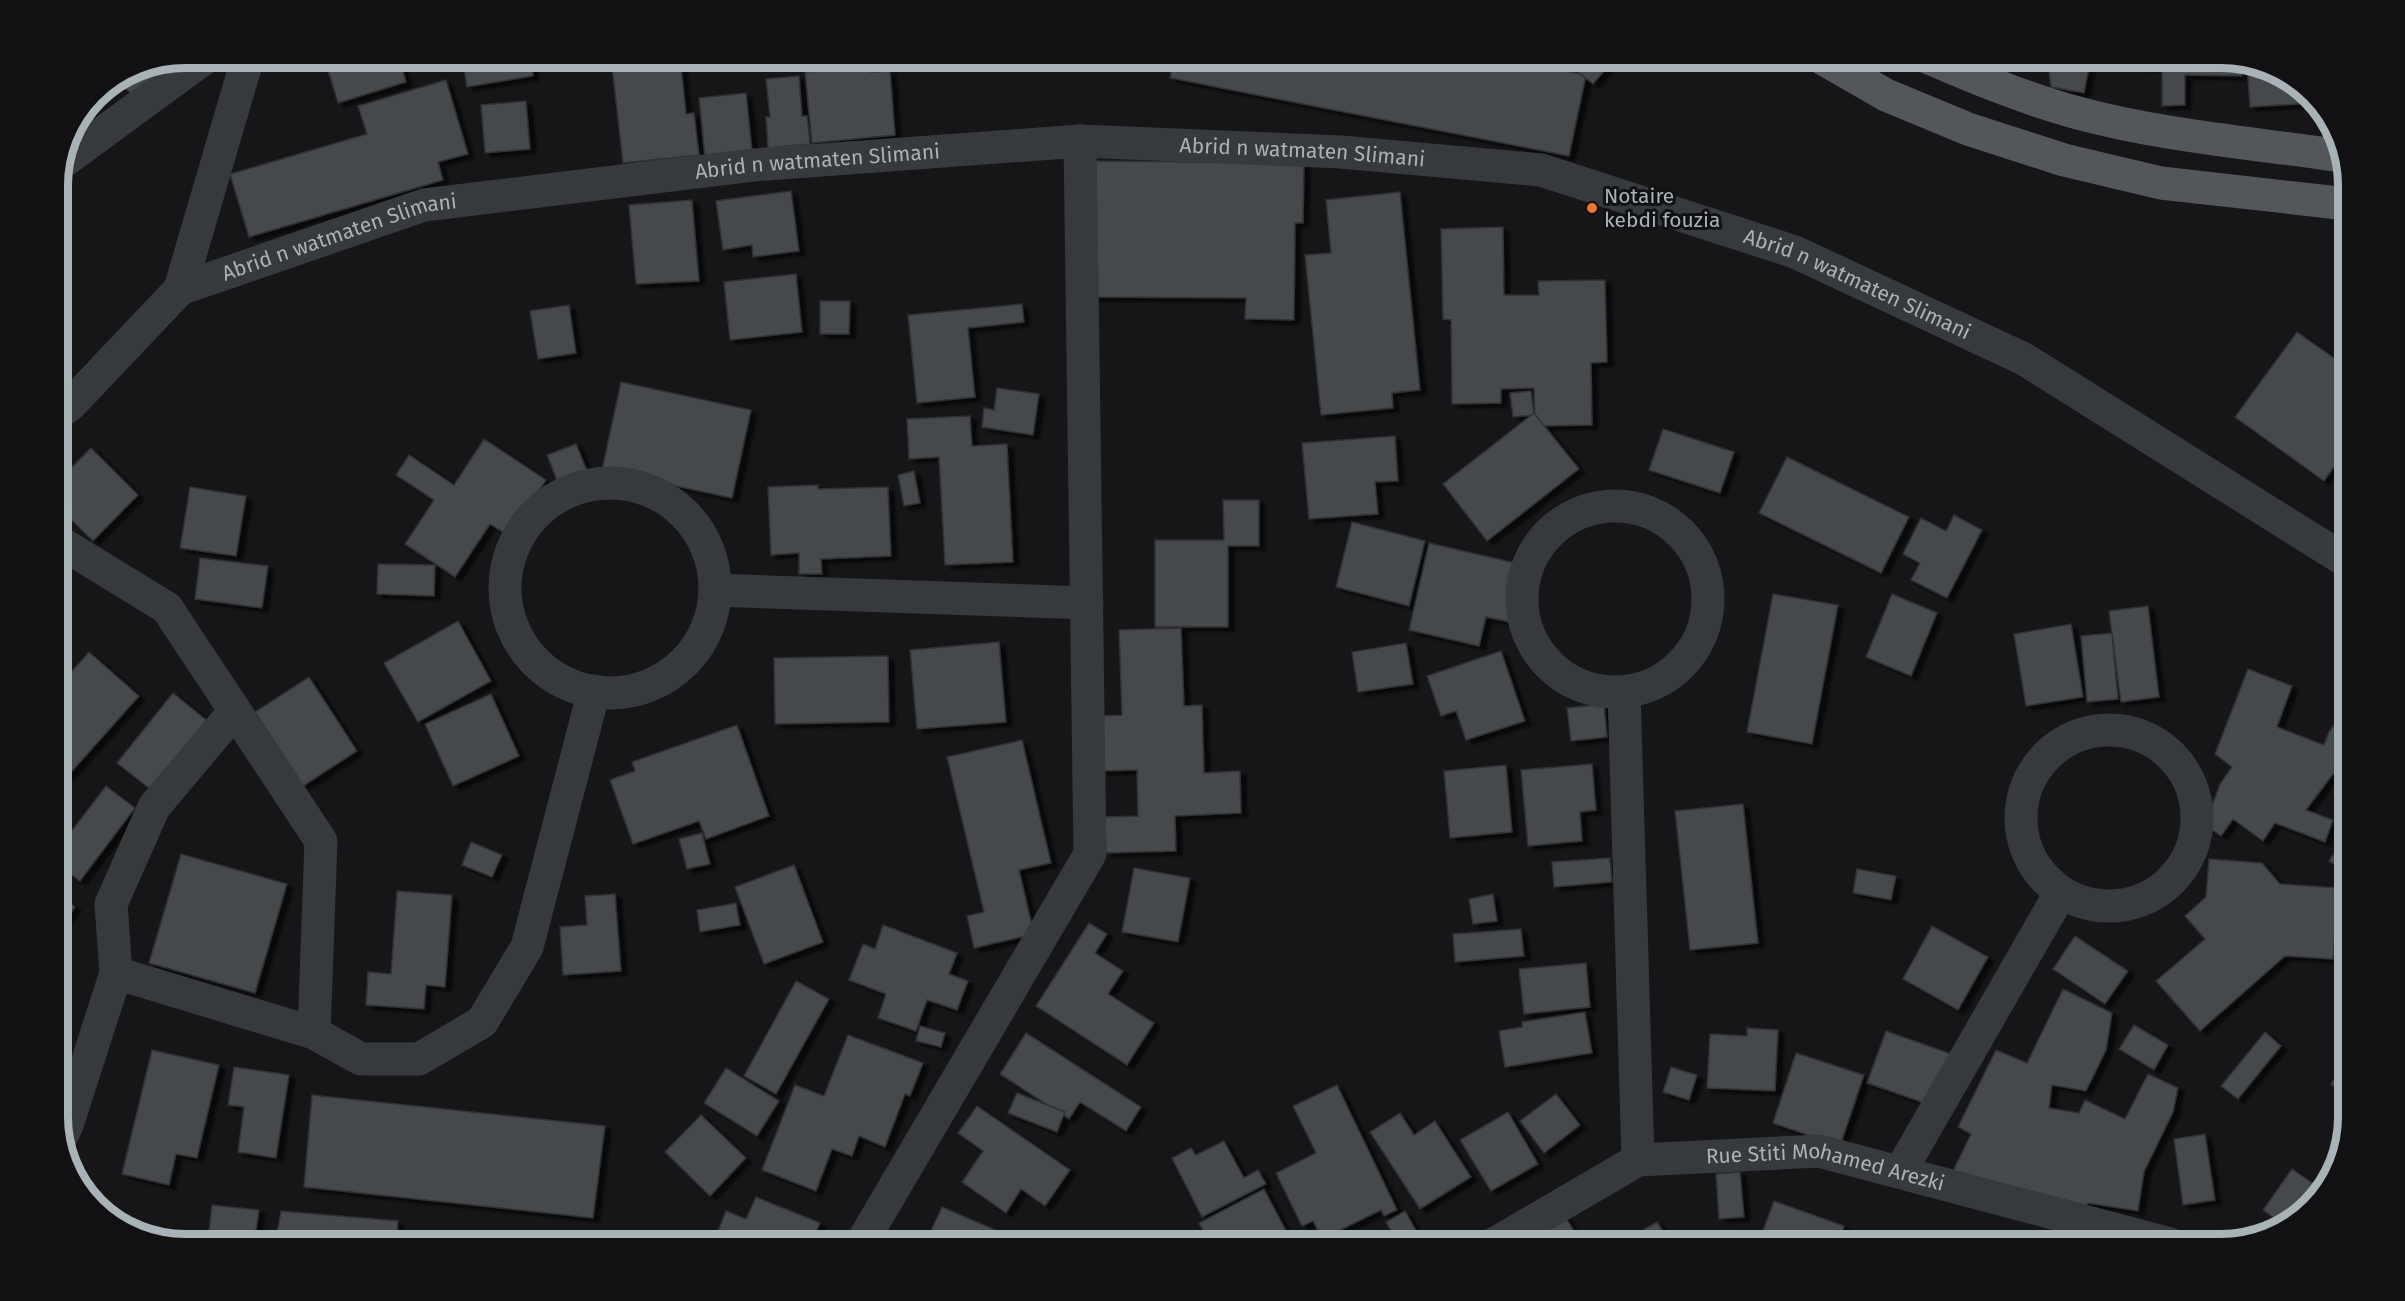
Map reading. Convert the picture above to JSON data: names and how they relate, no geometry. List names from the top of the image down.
{
  "streets": {
    "street": ["Abrid n watmaten Slimani", "Rue Stiti Mohamed Arezki"]
  },
  "places": ["Notaire kebdi fouzia"]
}
